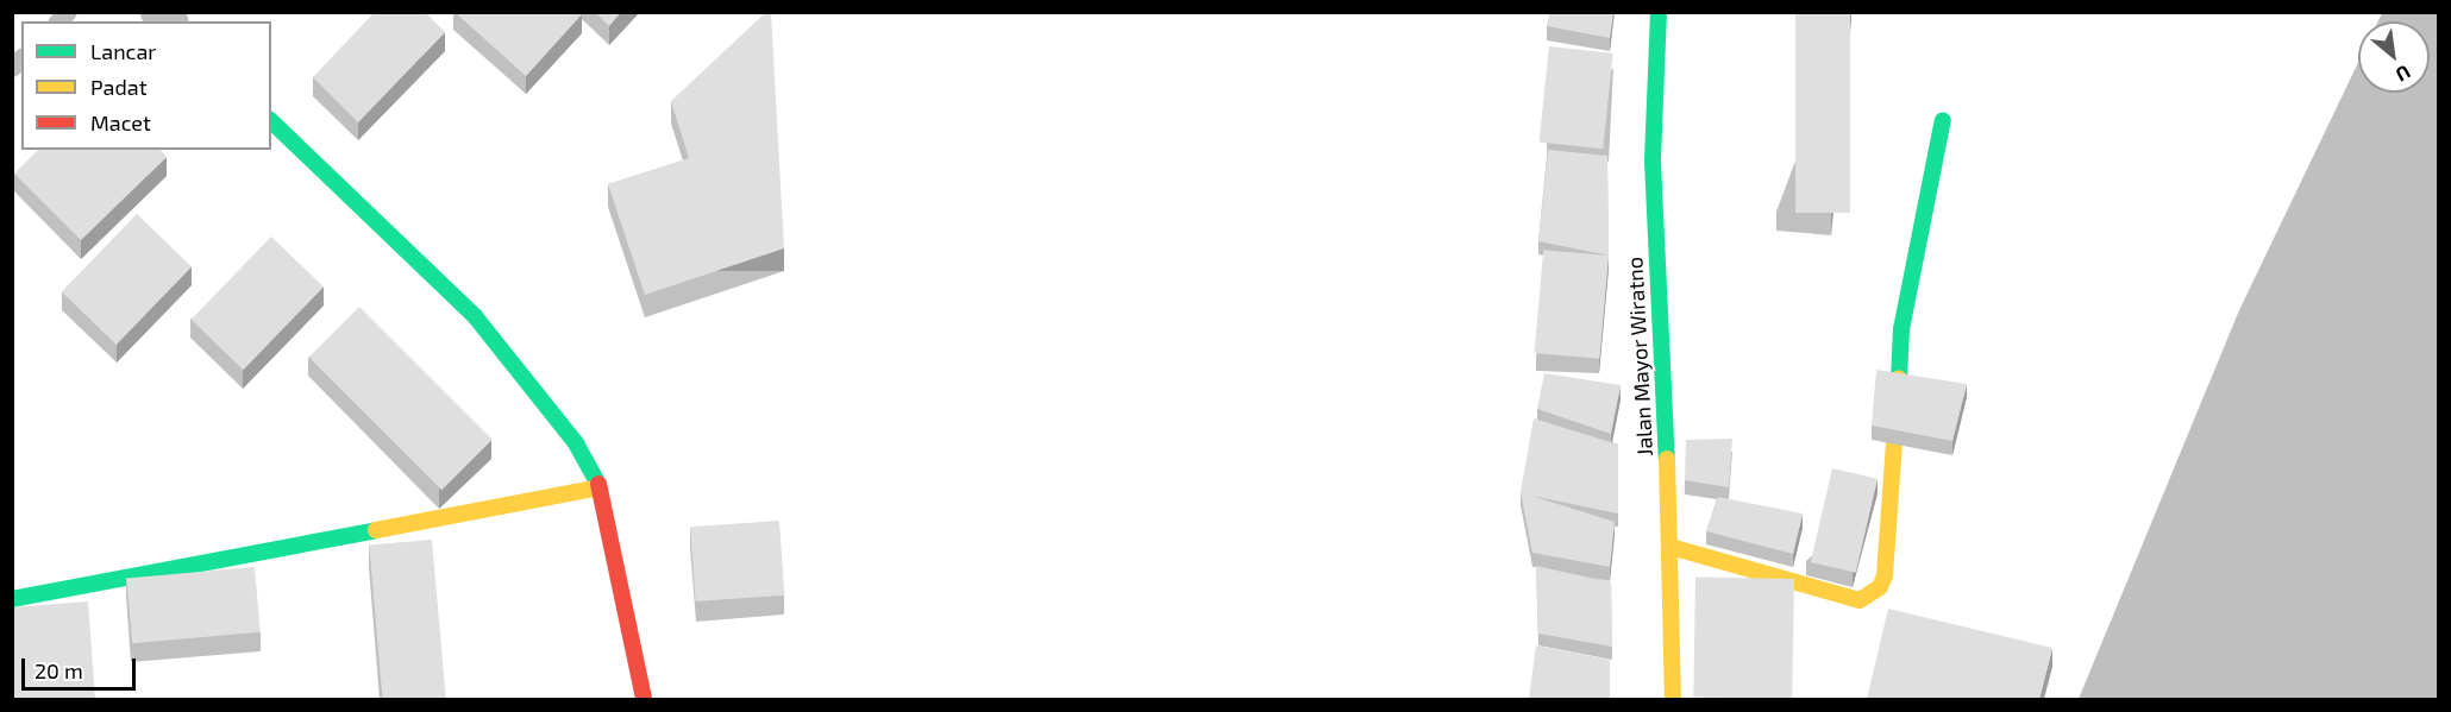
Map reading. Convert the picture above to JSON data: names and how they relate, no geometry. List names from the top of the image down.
{
  "streets": {
    "street": ["Jalan Mayor Wiratno"]
  },
  "legend": ["Lancar", "Padat", "Macet"],
  "scale_bar": "20 m",
  "north": "bottom right"
}
